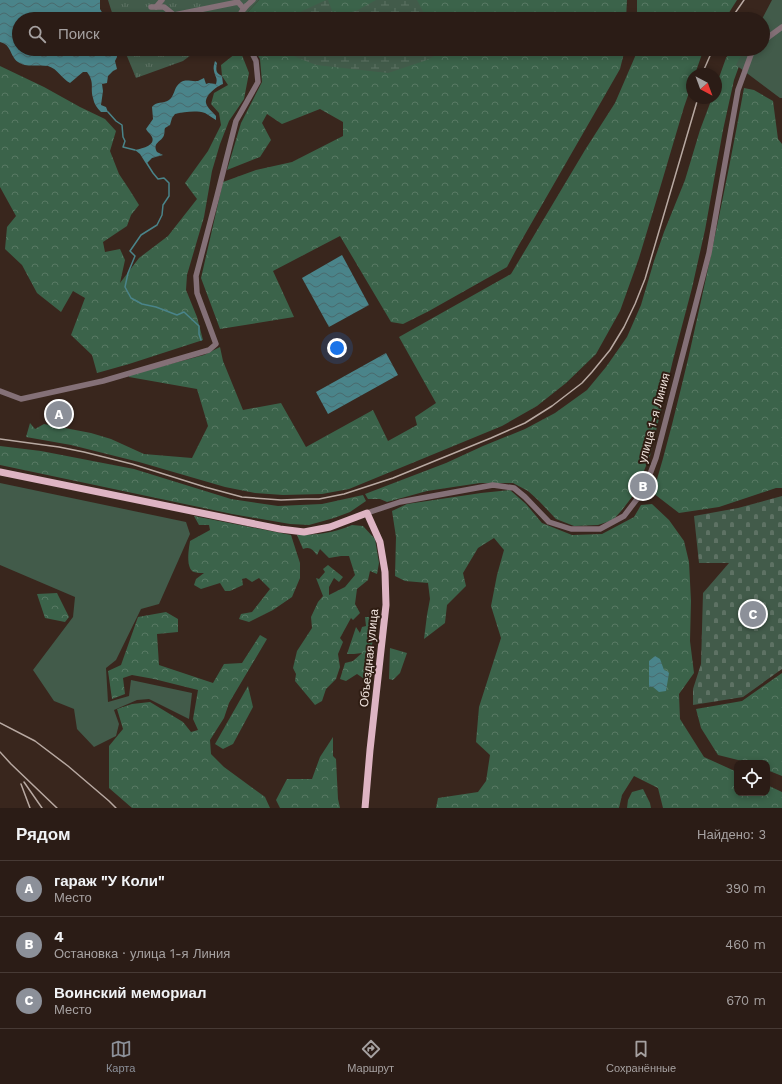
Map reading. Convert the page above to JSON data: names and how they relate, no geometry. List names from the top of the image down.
{
  "streets": {
    "main road": ["Объездная улица"],
    "street": ["улица 1-я Линия"]
  },
  "crossings": [
    ["улица 1-я Линия", "Объездная улица"]
  ],
  "north": "bottom right",
  "page": {
    "search": "Поиск",
    "pins": ["A", "B", "C"],
    "heading": ["Рядом", "Найдено: 3"],
    "list": [
      {
        "mark": "A",
        "name": "гараж \"У Коли\"",
        "note": "Место",
        "value": "390 m"
      },
      {
        "mark": "B",
        "name": "4",
        "note": "Остановка · улица 1-я Линия",
        "value": "460 m"
      },
      {
        "mark": "C",
        "name": "Воинский мемориал",
        "note": "Место",
        "value": "670 m"
      }
    ],
    "nav": ["Карта", "Маршрут", "Сохранённые"]
  }
}
